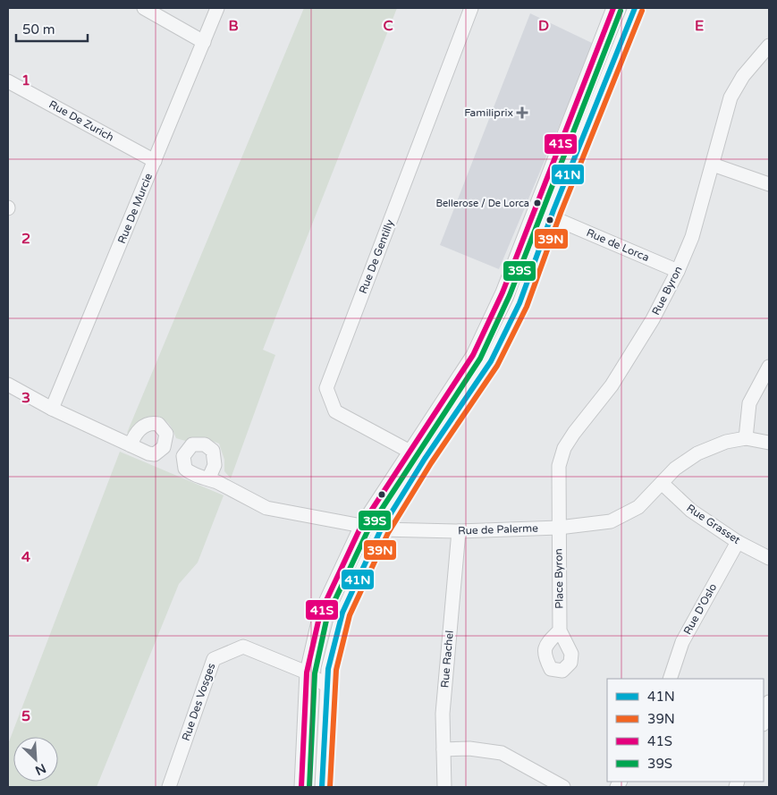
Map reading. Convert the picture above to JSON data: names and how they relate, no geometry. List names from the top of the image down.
{
  "streets": {
    "street": [
      "Rue De Zurich",
      "Rue De Murcie",
      "Rue de Lorca",
      "Rue De Gentilly",
      "Rue Byron",
      "Rue Grasset",
      "Rue de Palerme",
      "Place Byron",
      "Rue D'Oslo",
      "Rue Rachel",
      "Rue Des Vosges"
    ]
  },
  "crossings": [
    ["Rue De Zurich", "Rue De Murcie"],
    ["Rue de Lorca", "Rue Byron"],
    ["Rue Byron", "Rue de Palerme"],
    ["Rue Byron", "Place Byron"],
    ["Rue Grasset", "Rue de Palerme"],
    ["Rue Grasset", "Rue D'Oslo"],
    ["Rue de Palerme", "Place Byron"],
    ["Rue de Palerme", "Rue Rachel"]
  ],
  "places": {
    "health": ["Familiprix"],
    "other": ["Bellerose / De Lorca"]
  },
  "lines": [
    "transit line 41N",
    "transit line 41S",
    "transit line 39N",
    "transit line 39S"
  ],
  "legend": [
    "41N",
    "39N",
    "41S",
    "39S"
  ],
  "scale_bar": "50 m",
  "north": "bottom right",
  "grid": {
    "columns": [
      "B",
      "C",
      "D",
      "E"
    ],
    "rows": [
      "1",
      "2",
      "3",
      "4",
      "5"
    ]
  }
}
